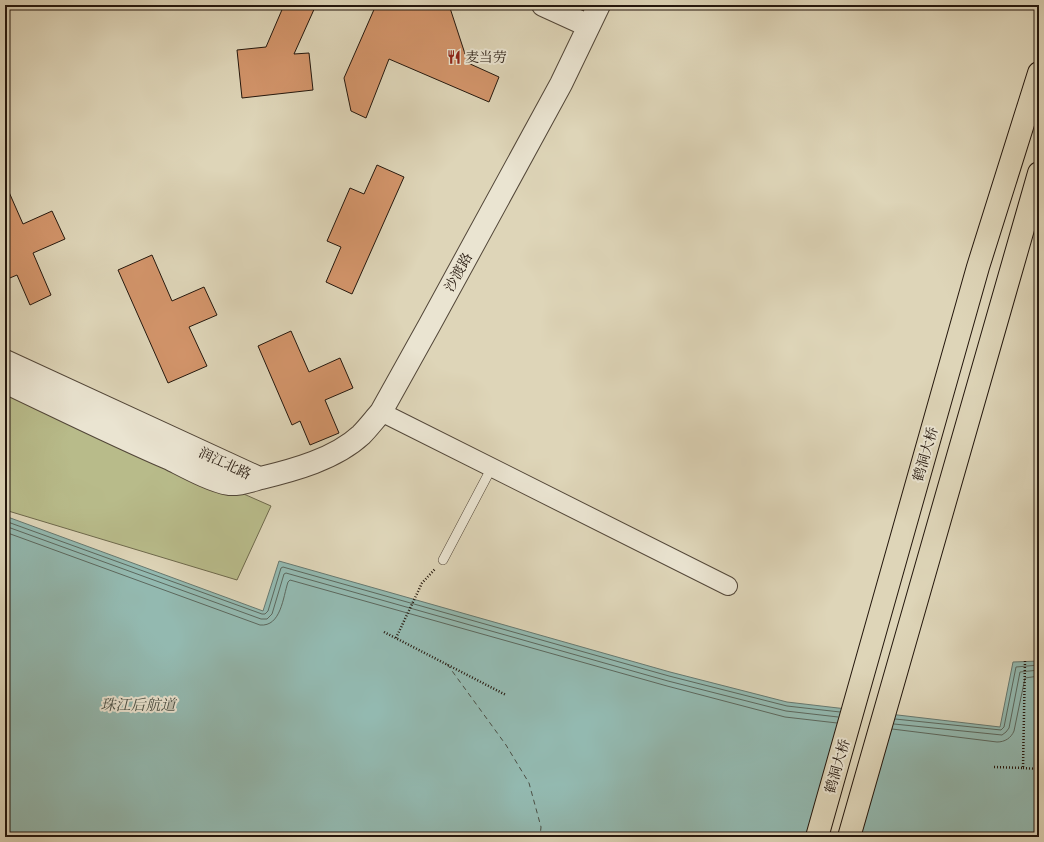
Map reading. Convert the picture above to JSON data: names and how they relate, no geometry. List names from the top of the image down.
{
  "streets": {
    "main road": ["鹤洞大桥"],
    "street": ["沙渡路", "润江北路"]
  },
  "crossings": [
    ["沙渡路", "润江北路"]
  ],
  "water": ["珠江后航道"],
  "places": {
    "restaurant": ["麦当劳"]
  }
}
